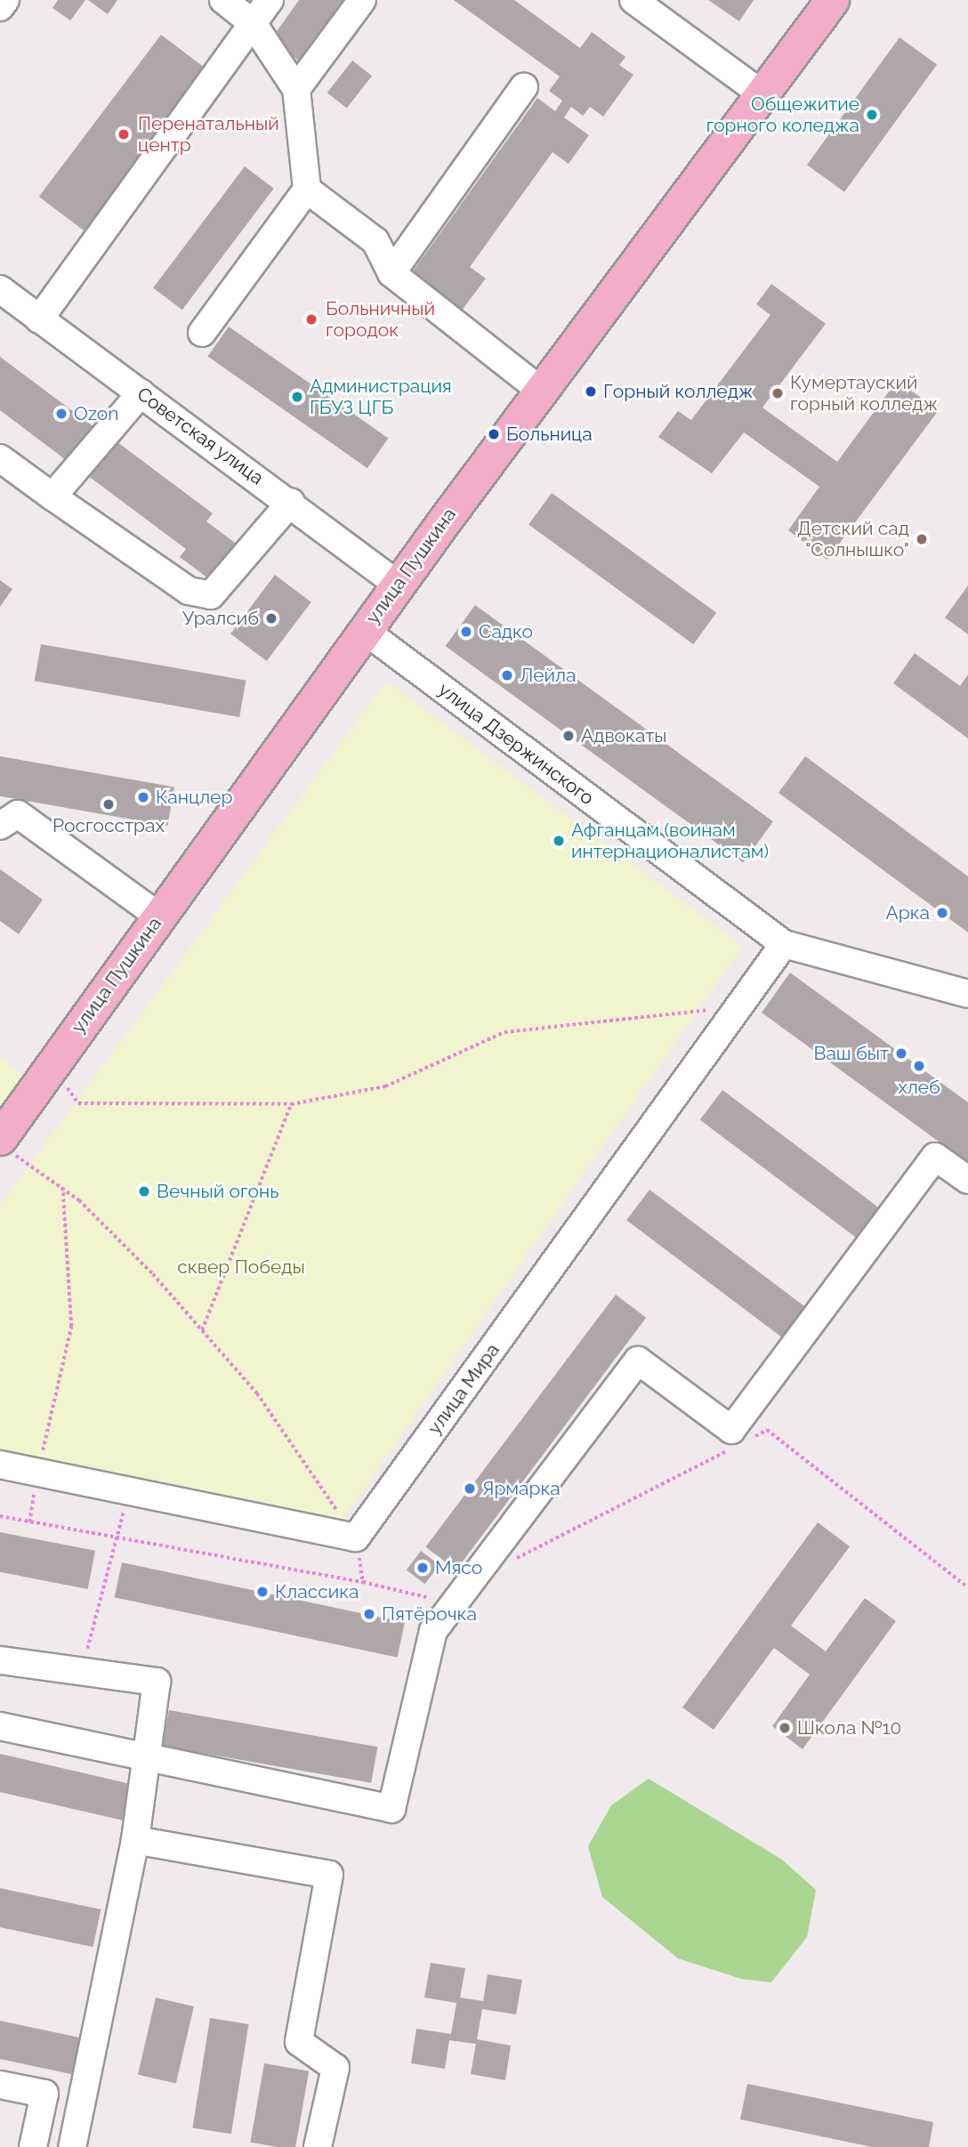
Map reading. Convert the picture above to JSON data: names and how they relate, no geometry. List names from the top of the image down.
{
  "streets": {
    "main road": ["улица Пушкина"],
    "street": ["Советская улица", "улица Дзержинского", "улица Мира"]
  },
  "crossings": [
    ["Советская улица", "улица Пушкина"],
    ["улица Пушкина", "улица Дзержинского"],
    ["улица Дзержинского", "улица Мира"]
  ],
  "parks": ["сквер Победы"],
  "places": [
    "Общежитие горного коледжа",
    "Перенатальный центр",
    "Больничный городок",
    "Горный колледж",
    "Кумертауский горный колледж",
    "Администрация ГБУЗ ЦГБ",
    "Ozon",
    "Больница",
    "Детский сад \"Солнышко\"",
    "Уралсиб",
    "Садко",
    "Лейла",
    "Адвокаты",
    "Канцлер",
    "Росгосстрах",
    "Афганцам (воинам интернационалистам)",
    "Арка",
    "Ваш быт",
    "хлеб",
    "Вечный огонь",
    "Ярмарка",
    "Мясо",
    "Классика",
    "Пятёрочка",
    "Школа №10"
  ]
}
